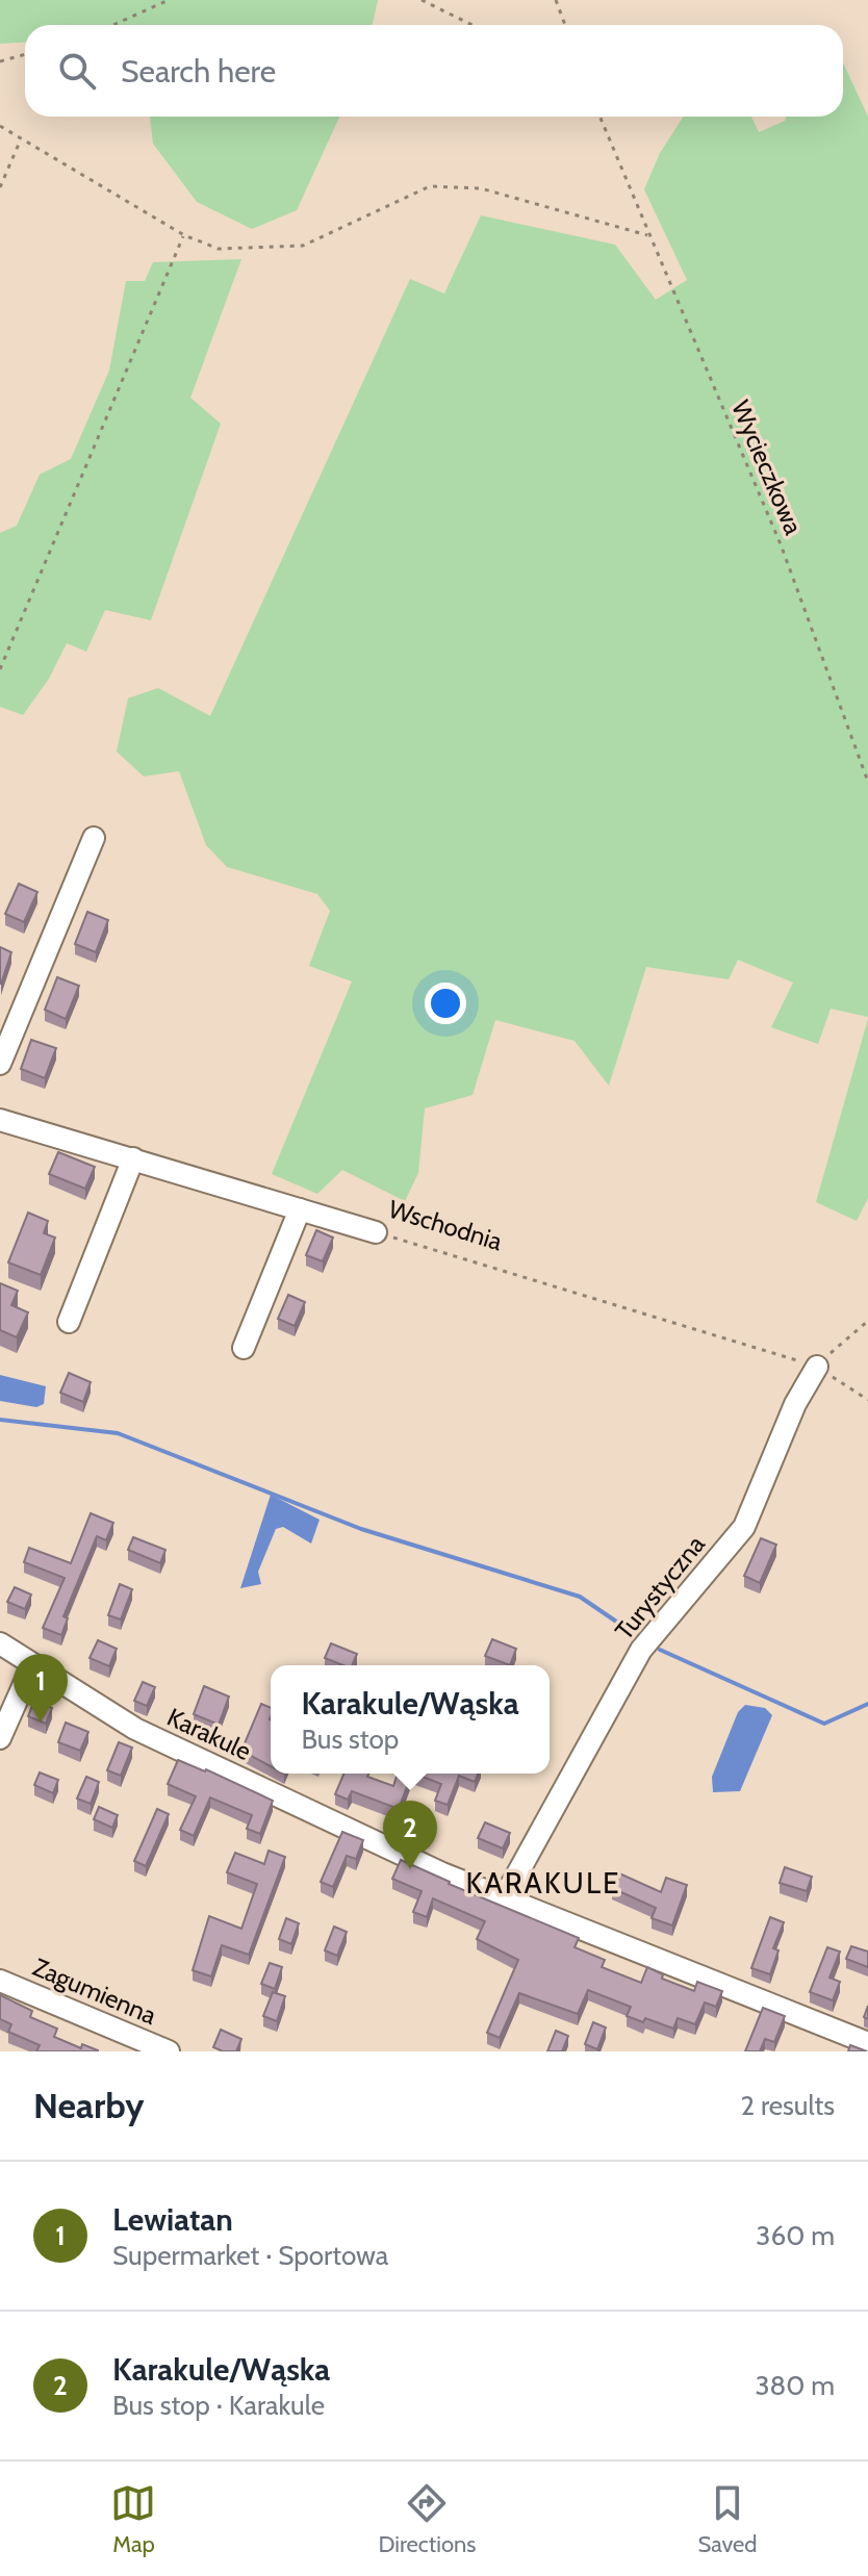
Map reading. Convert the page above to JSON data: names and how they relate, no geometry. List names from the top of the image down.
{
  "streets": {
    "street": [
      "Wschodnia",
      "Turystyczna",
      "Karakule",
      "Zagumienna"
    ],
    "path": ["Wycieczkowa"]
  },
  "crossings": [
    ["Wschodnia", "Turystyczna"],
    ["Turystyczna", "Karakule"]
  ],
  "districts": ["KARAKULE"],
  "page": {
    "search": "Search here",
    "pins": ["1", "2"],
    "popup": ["Karakule/Wąska", "Bus stop"],
    "heading": ["Nearby", "2 results"],
    "list": [
      {
        "mark": "1",
        "name": "Lewiatan",
        "note": "Supermarket · Sportowa",
        "value": "360 m"
      },
      {
        "mark": "2",
        "name": "Karakule/Wąska",
        "note": "Bus stop · Karakule",
        "value": "380 m"
      }
    ],
    "nav": ["Map", "Directions", "Saved"]
  }
}
